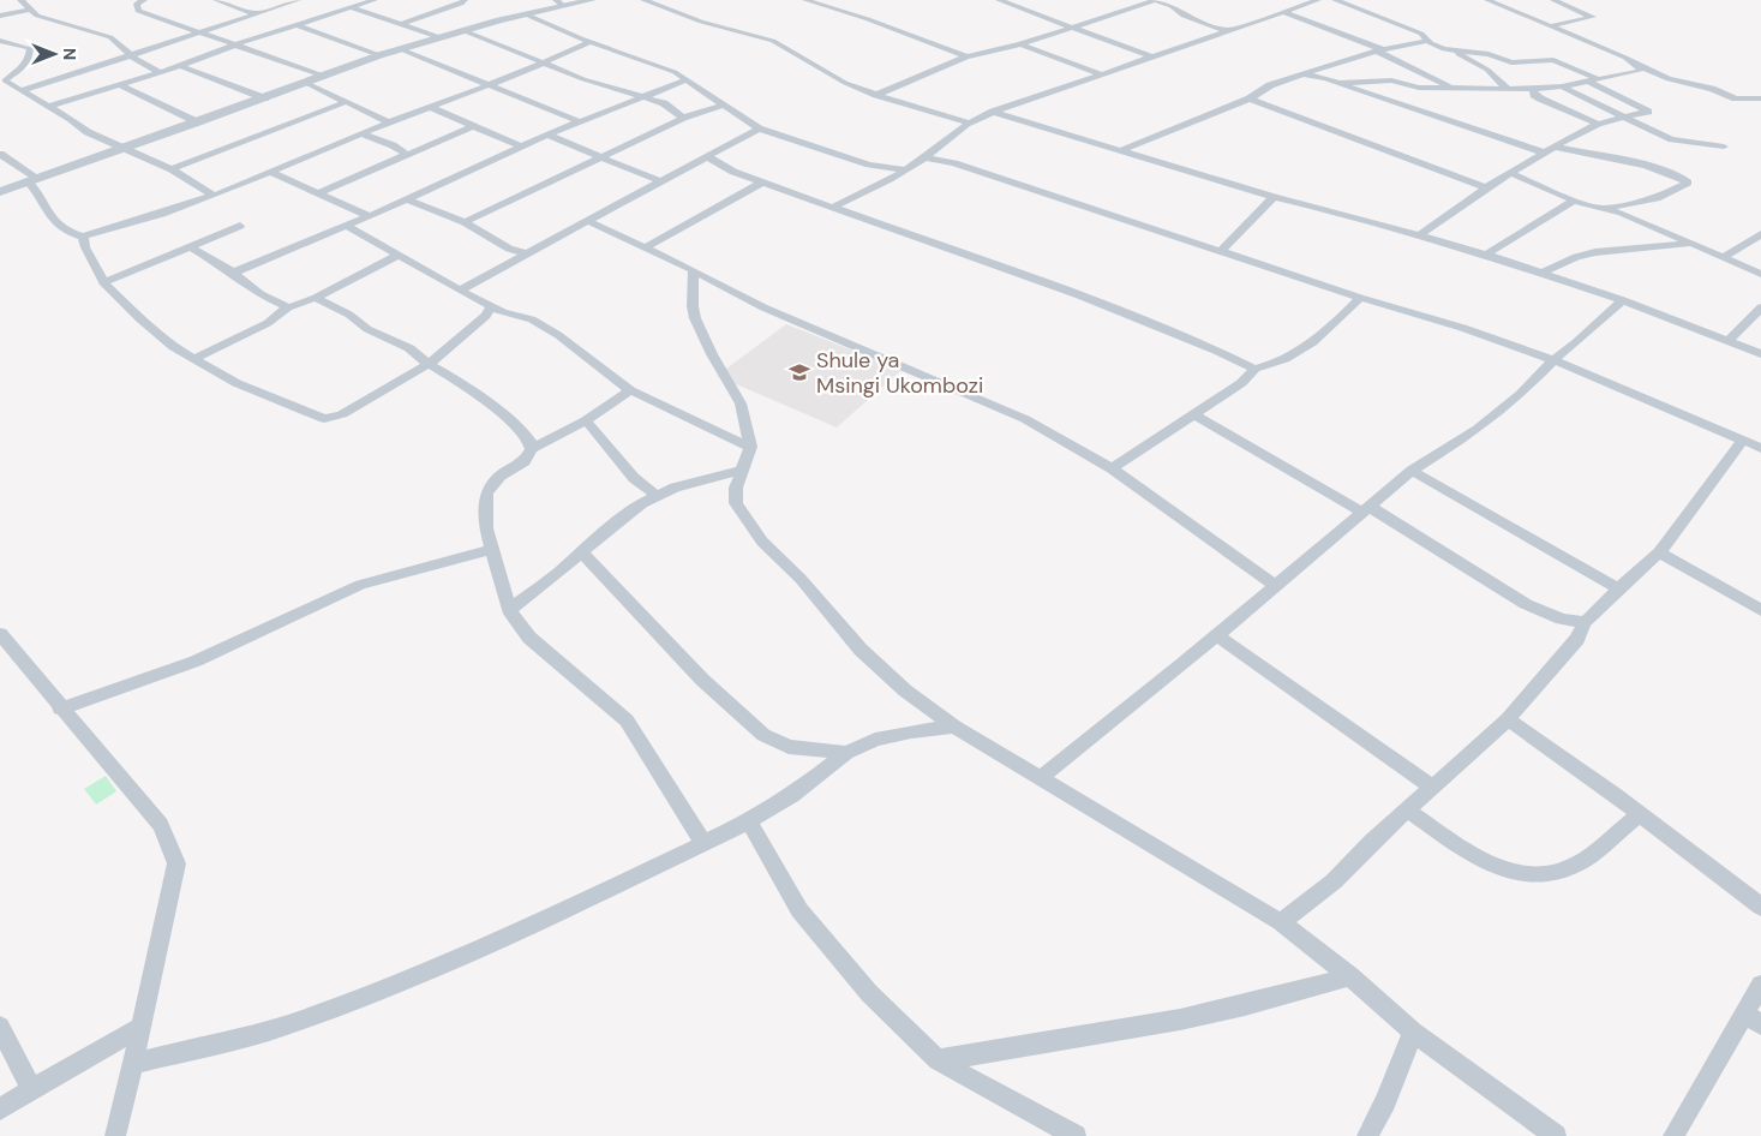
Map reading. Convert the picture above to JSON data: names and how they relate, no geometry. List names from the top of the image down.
{
  "places": {
    "school or university": ["Shule ya Msingi Ukombozi"]
  },
  "north": "right"
}
